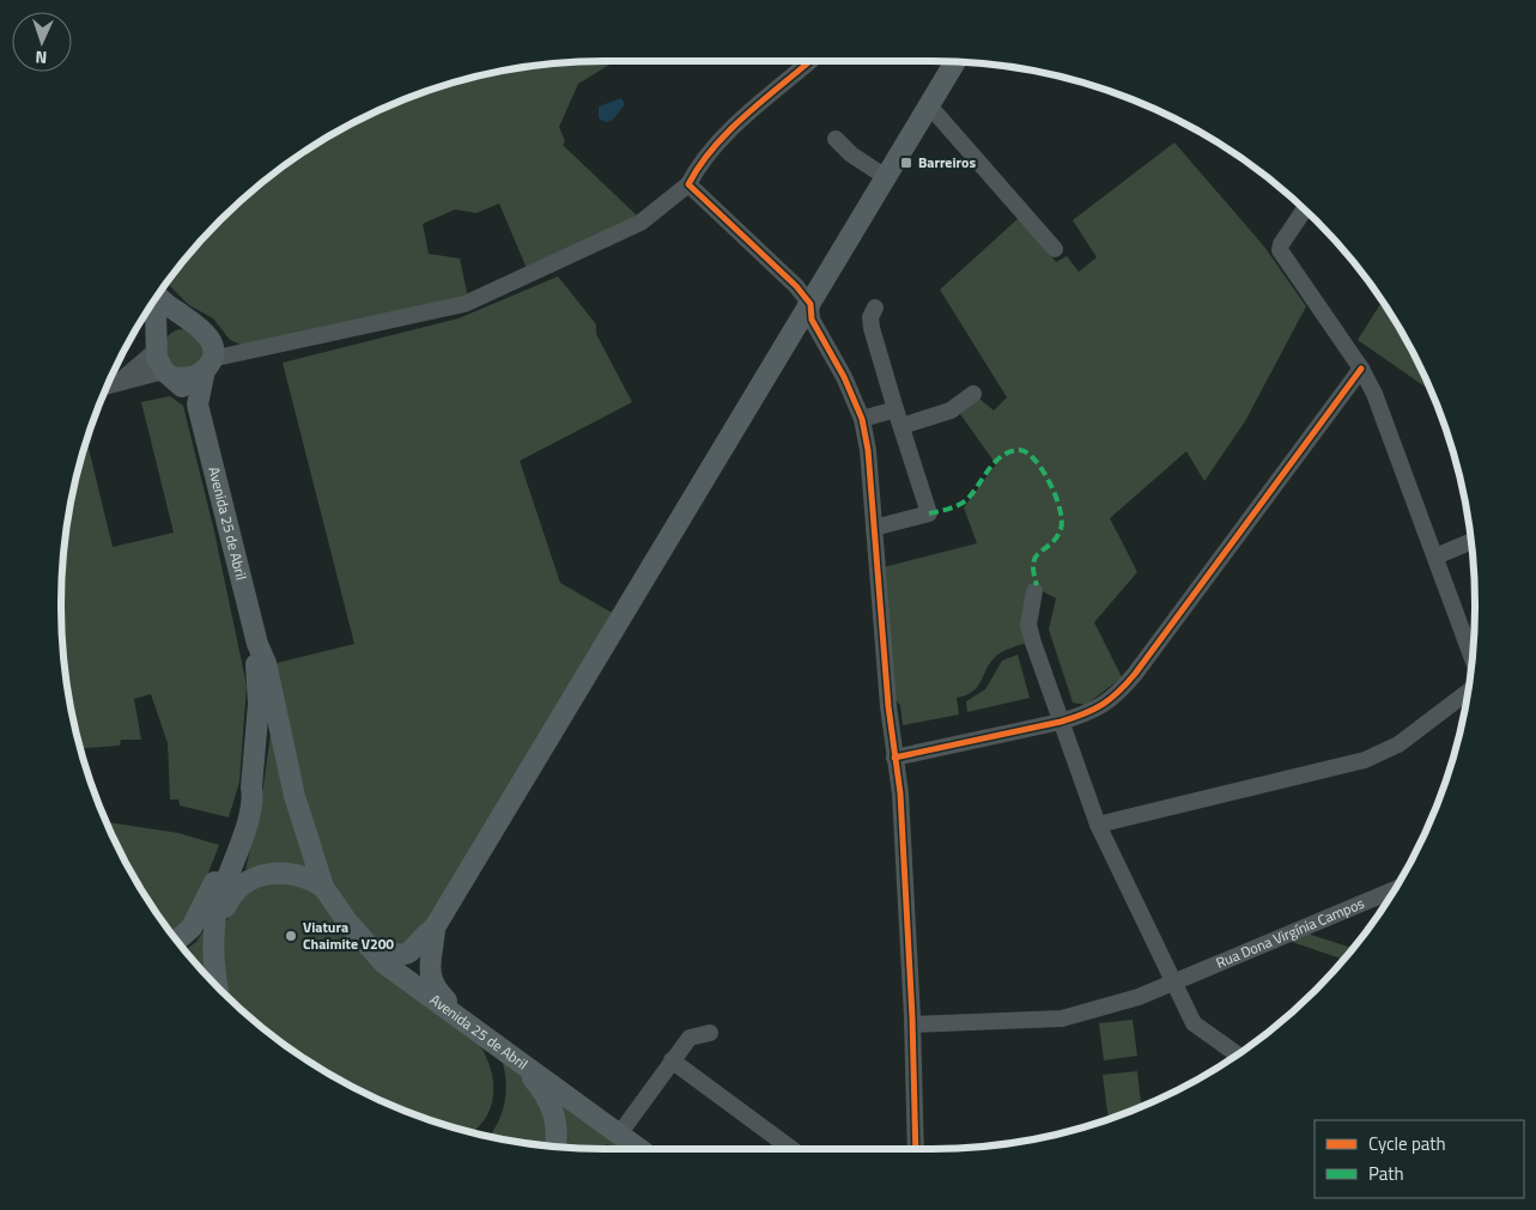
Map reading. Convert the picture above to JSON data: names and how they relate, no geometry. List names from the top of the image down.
{
  "streets": {
    "main road": ["Avenida 25 de Abril"],
    "street": ["Rua Dona Virgínia Campos"]
  },
  "places": {
    "transit": ["Barreiros"],
    "other": ["Viatura Chaimite V200"]
  },
  "legend": ["Cycle path", "Path"],
  "north": "bottom"
}
